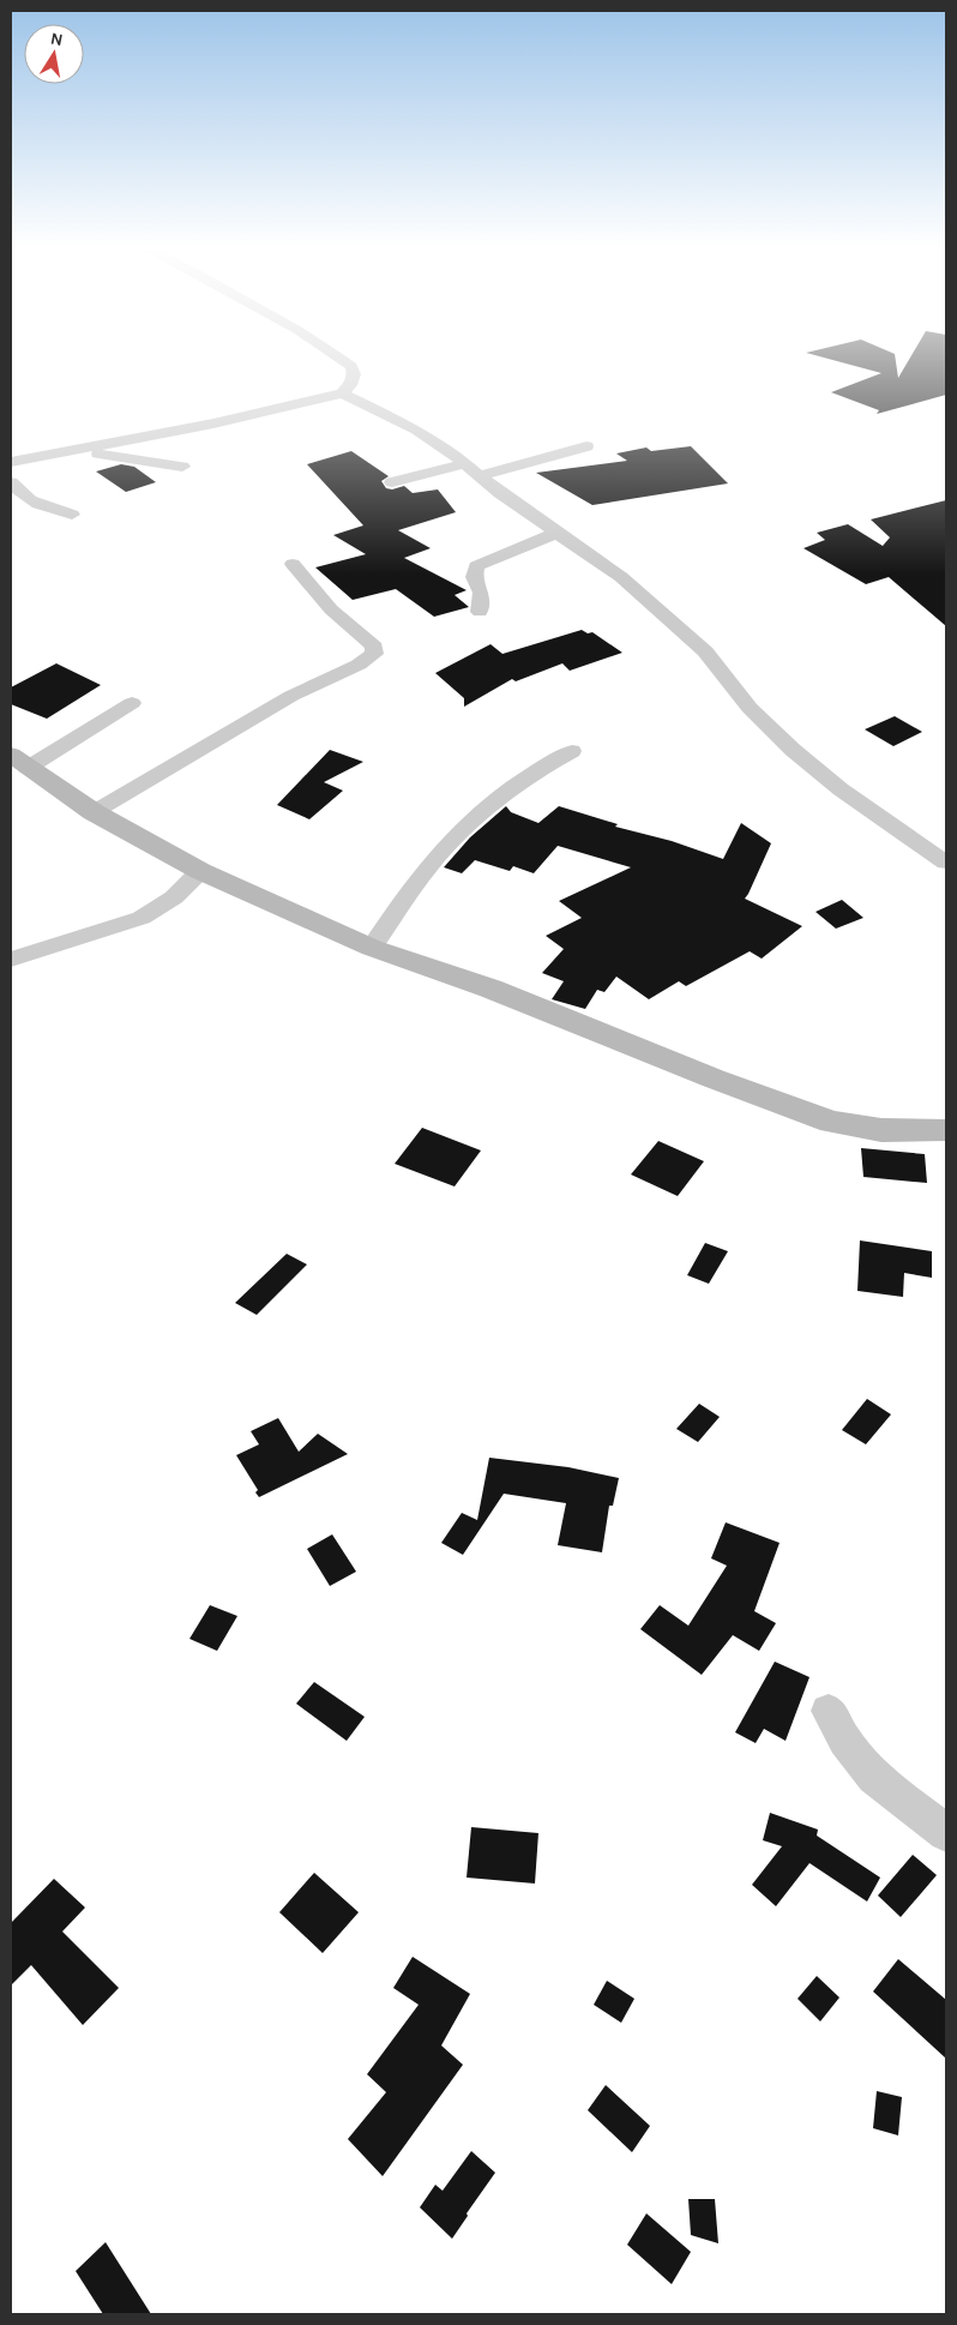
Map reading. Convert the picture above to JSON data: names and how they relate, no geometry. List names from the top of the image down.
{
  "north": "top"
}
